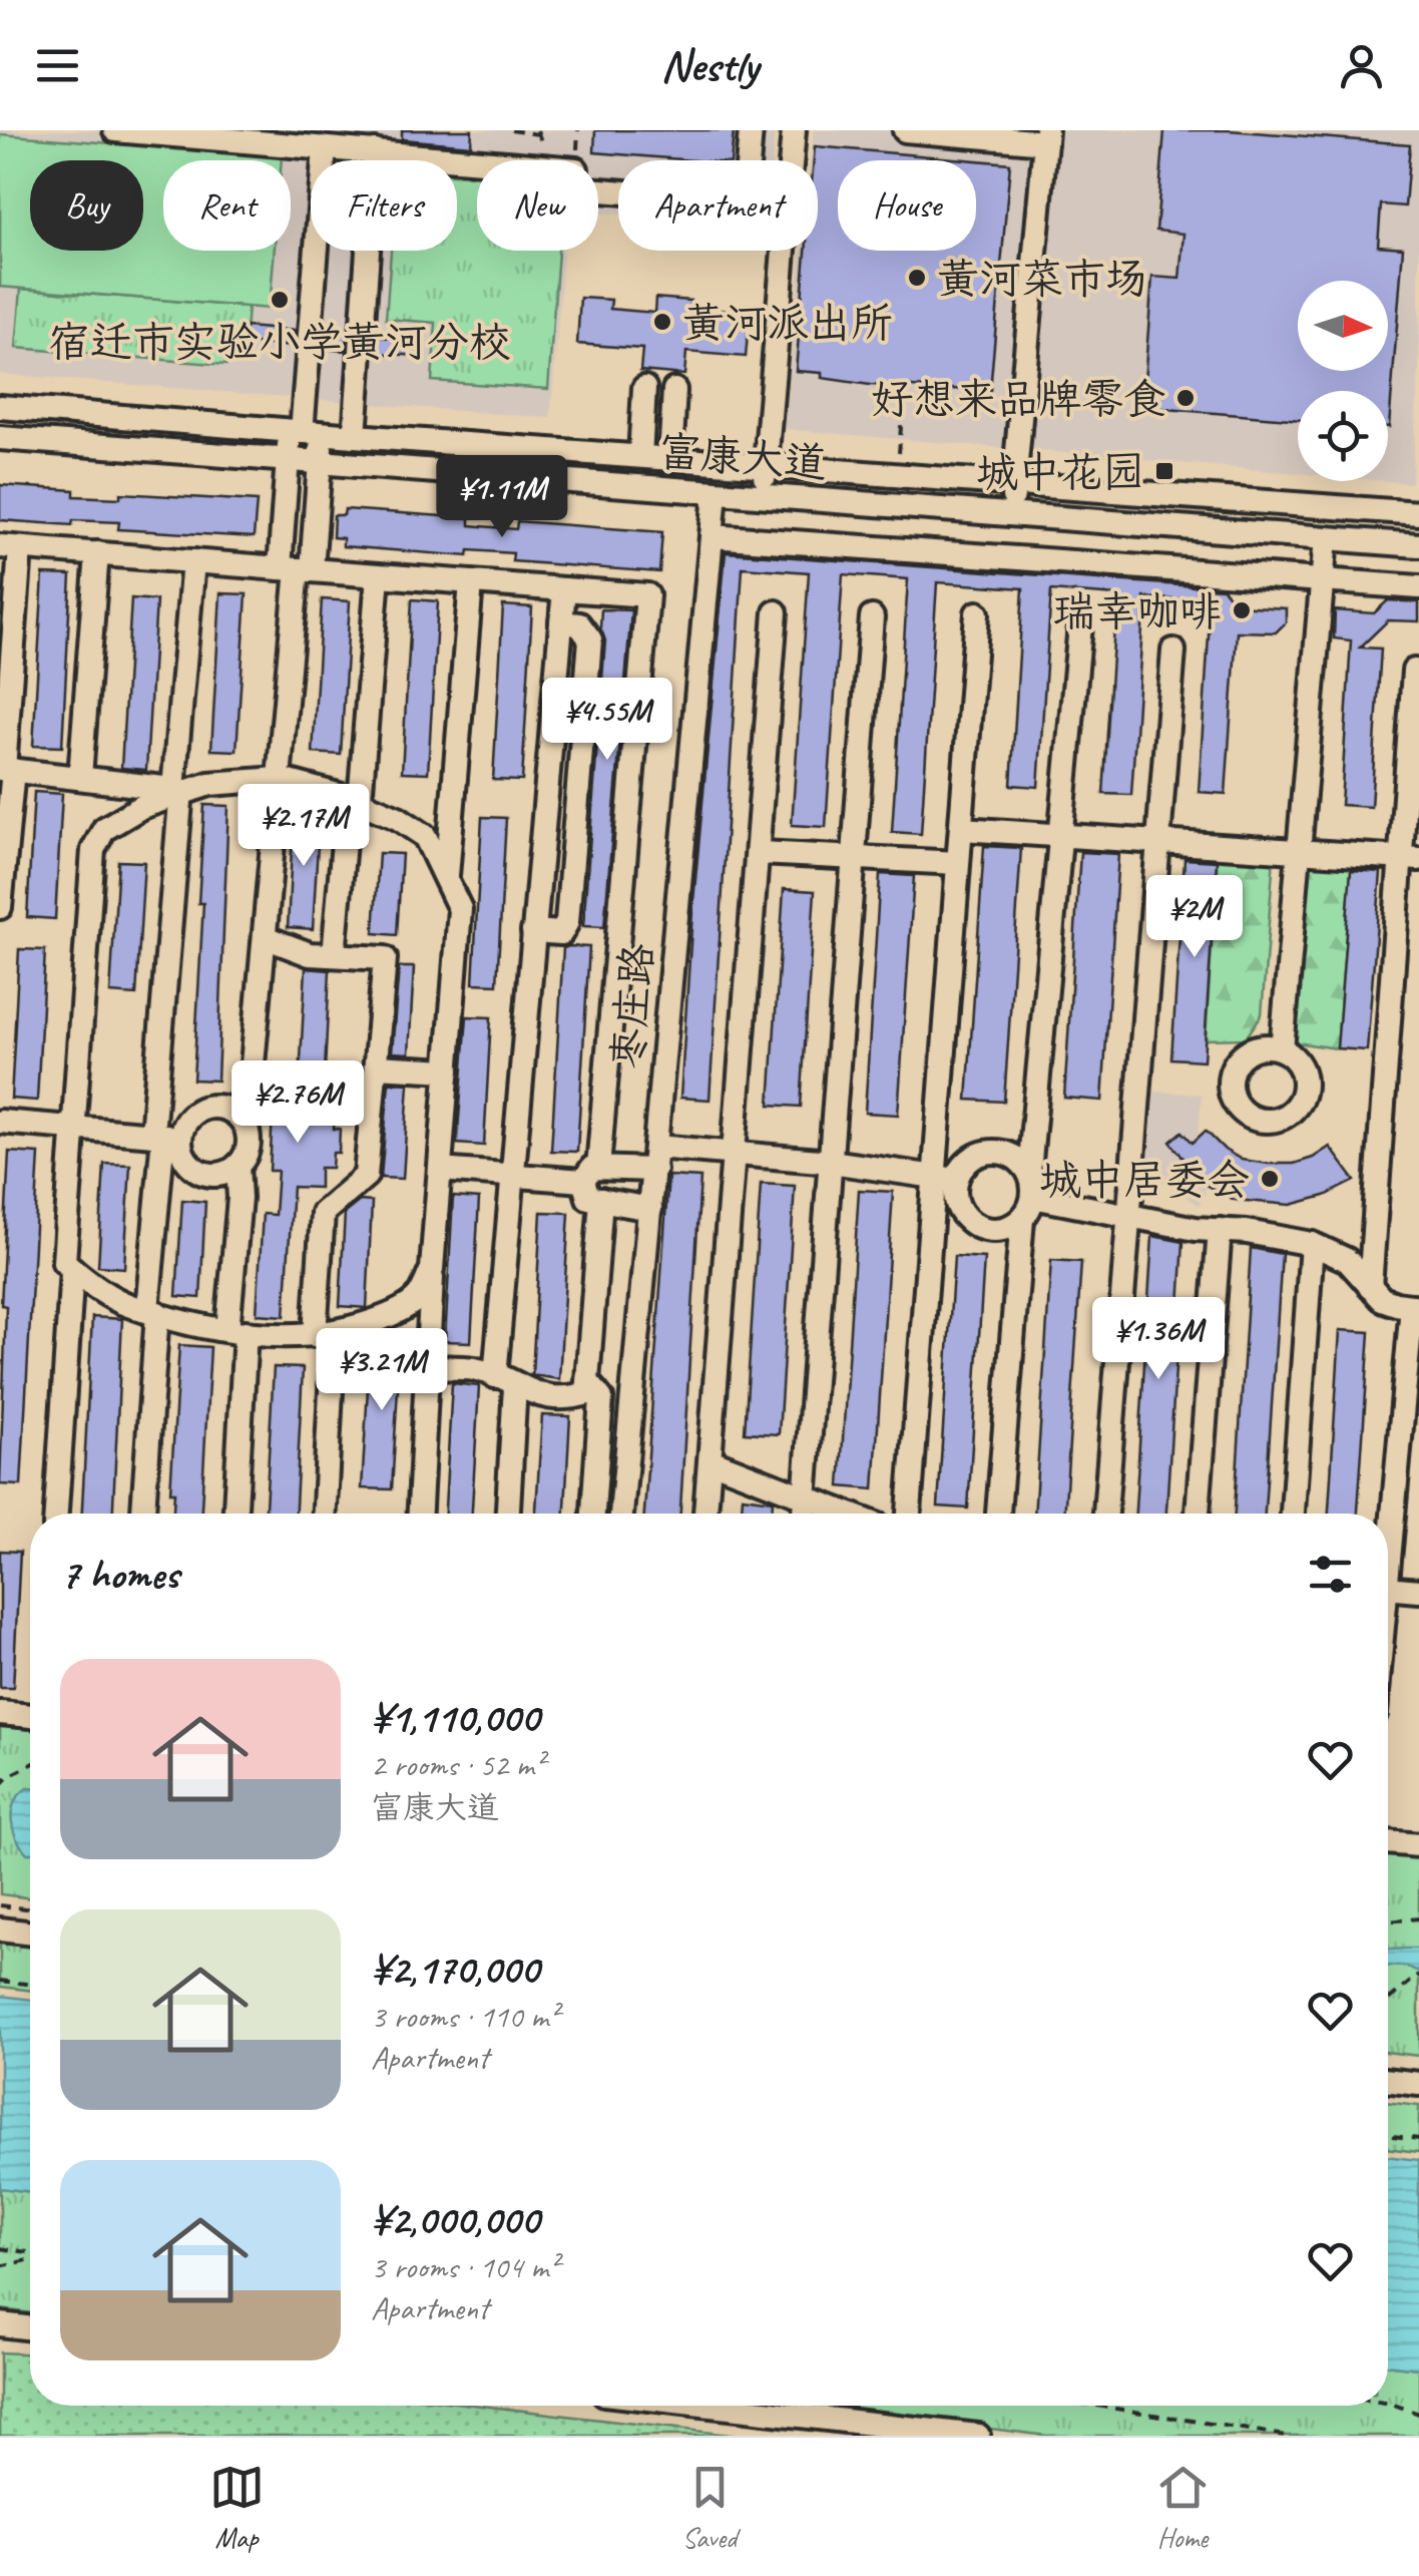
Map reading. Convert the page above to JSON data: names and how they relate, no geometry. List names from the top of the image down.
{
  "streets": {
    "street": ["富康大道", "枣庄路"]
  },
  "crossings": [
    ["富康大道", "枣庄路"]
  ],
  "places": {
    "other": [
      "黄河菜市场",
      "宿迁市实验小学黄河分校",
      "黄河派出所",
      "好想来品牌零食",
      "瑞幸咖啡",
      "城中居委会"
    ],
    "transit": ["城中花园"]
  },
  "north": "right",
  "page": {
    "header": "Nestly",
    "chip": [
      "Buy",
      "Rent",
      "Filters",
      "New",
      "Apartment",
      "House"
    ],
    "price": [
      "¥1.11M",
      "¥4.55M",
      "¥2.17M",
      "¥2M",
      "¥2.76M",
      "¥1.36M",
      "¥3.21M"
    ],
    "heading": "7 homes",
    "list": [
      {
        "name": "¥1,110,000",
        "note": "2 rooms · 52 m² · 富康大道"
      },
      {
        "name": "¥2,170,000",
        "note": "3 rooms · 110 m² · Apartment"
      },
      {
        "name": "¥2,000,000",
        "note": "3 rooms · 104 m² · Apartment"
      }
    ],
    "tabs": ["Map", "Saved", "Home"]
  }
}
